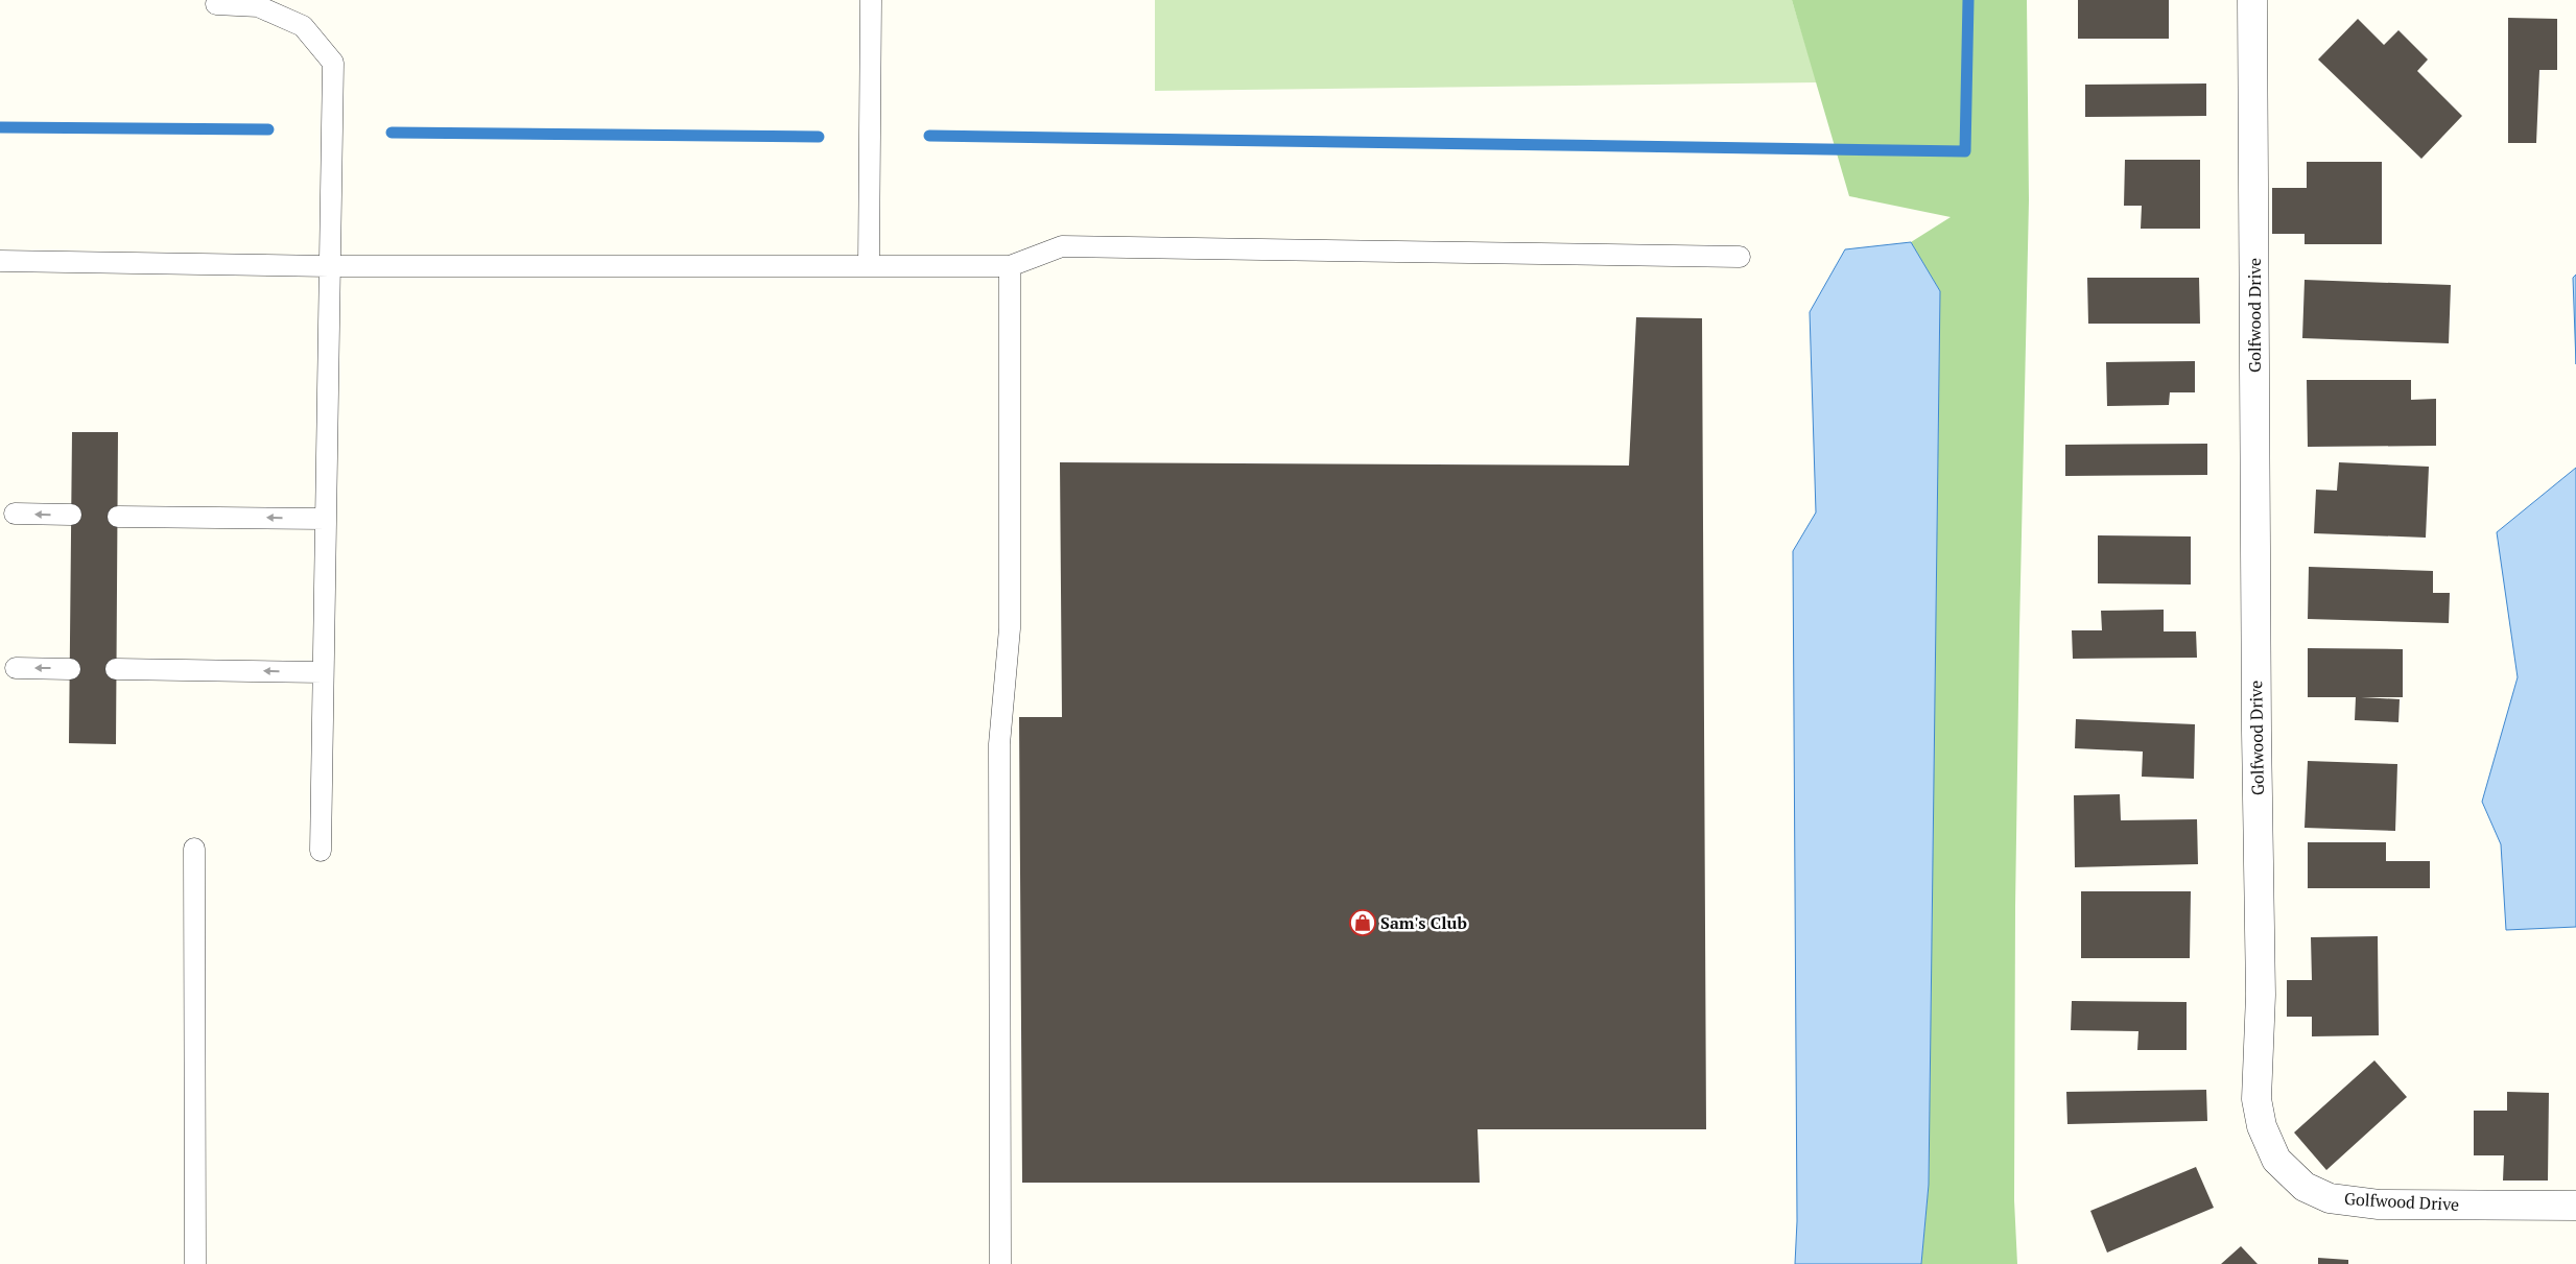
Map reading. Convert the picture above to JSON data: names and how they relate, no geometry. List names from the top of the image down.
{
  "streets": {
    "street": ["Golfwood Drive"]
  },
  "places": {
    "shop": ["Sam's Club"]
  }
}
